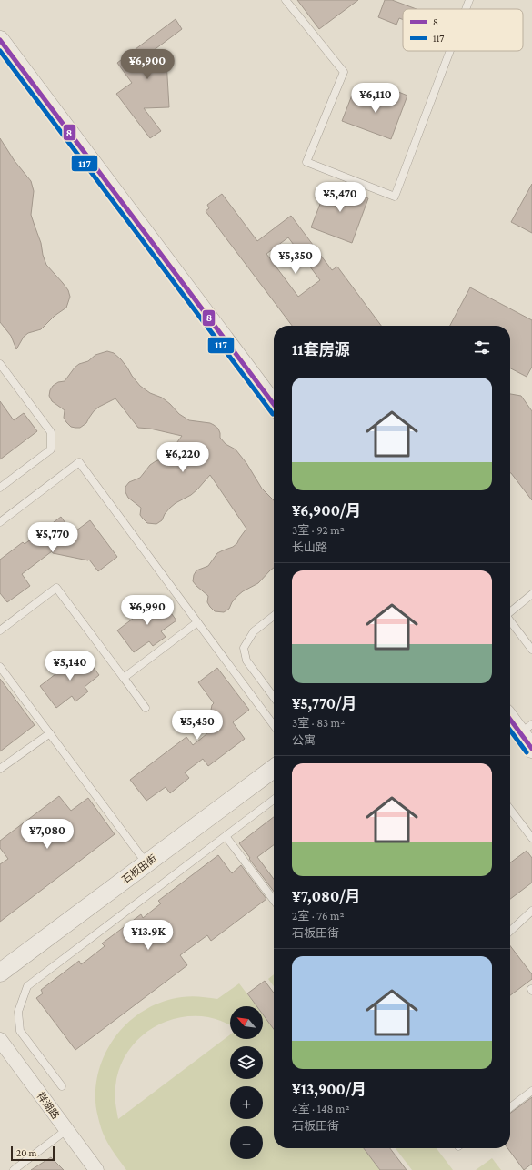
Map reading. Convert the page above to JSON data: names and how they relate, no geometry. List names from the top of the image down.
{
  "streets": {
    "street": ["石板田街", "祥湖路"]
  },
  "lines": ["transit line 8", "transit line 117"],
  "legend": ["8", "117"],
  "scale_bar": "20 m",
  "north": "top left",
  "page": {
    "price": [
      "¥6,900",
      "¥6,110",
      "¥5,470",
      "¥5,350",
      "¥6,220",
      "¥5,770",
      "¥6,990",
      "¥5,140",
      "¥5,450",
      "¥7,080",
      "¥13.9K"
    ],
    "heading": "11套房源",
    "list": [
      {
        "name": "¥6,900/月",
        "note": "3室 · 92 m² · 长山路"
      },
      {
        "name": "¥5,770/月",
        "note": "3室 · 83 m² · 公寓"
      },
      {
        "name": "¥7,080/月",
        "note": "2室 · 76 m² · 石板田街"
      },
      {
        "name": "¥13,900/月",
        "note": "4室 · 148 m² · 石板田街"
      }
    ],
    "map_buttons": ["+", "−"],
    "scale": "20 m"
  }
}
